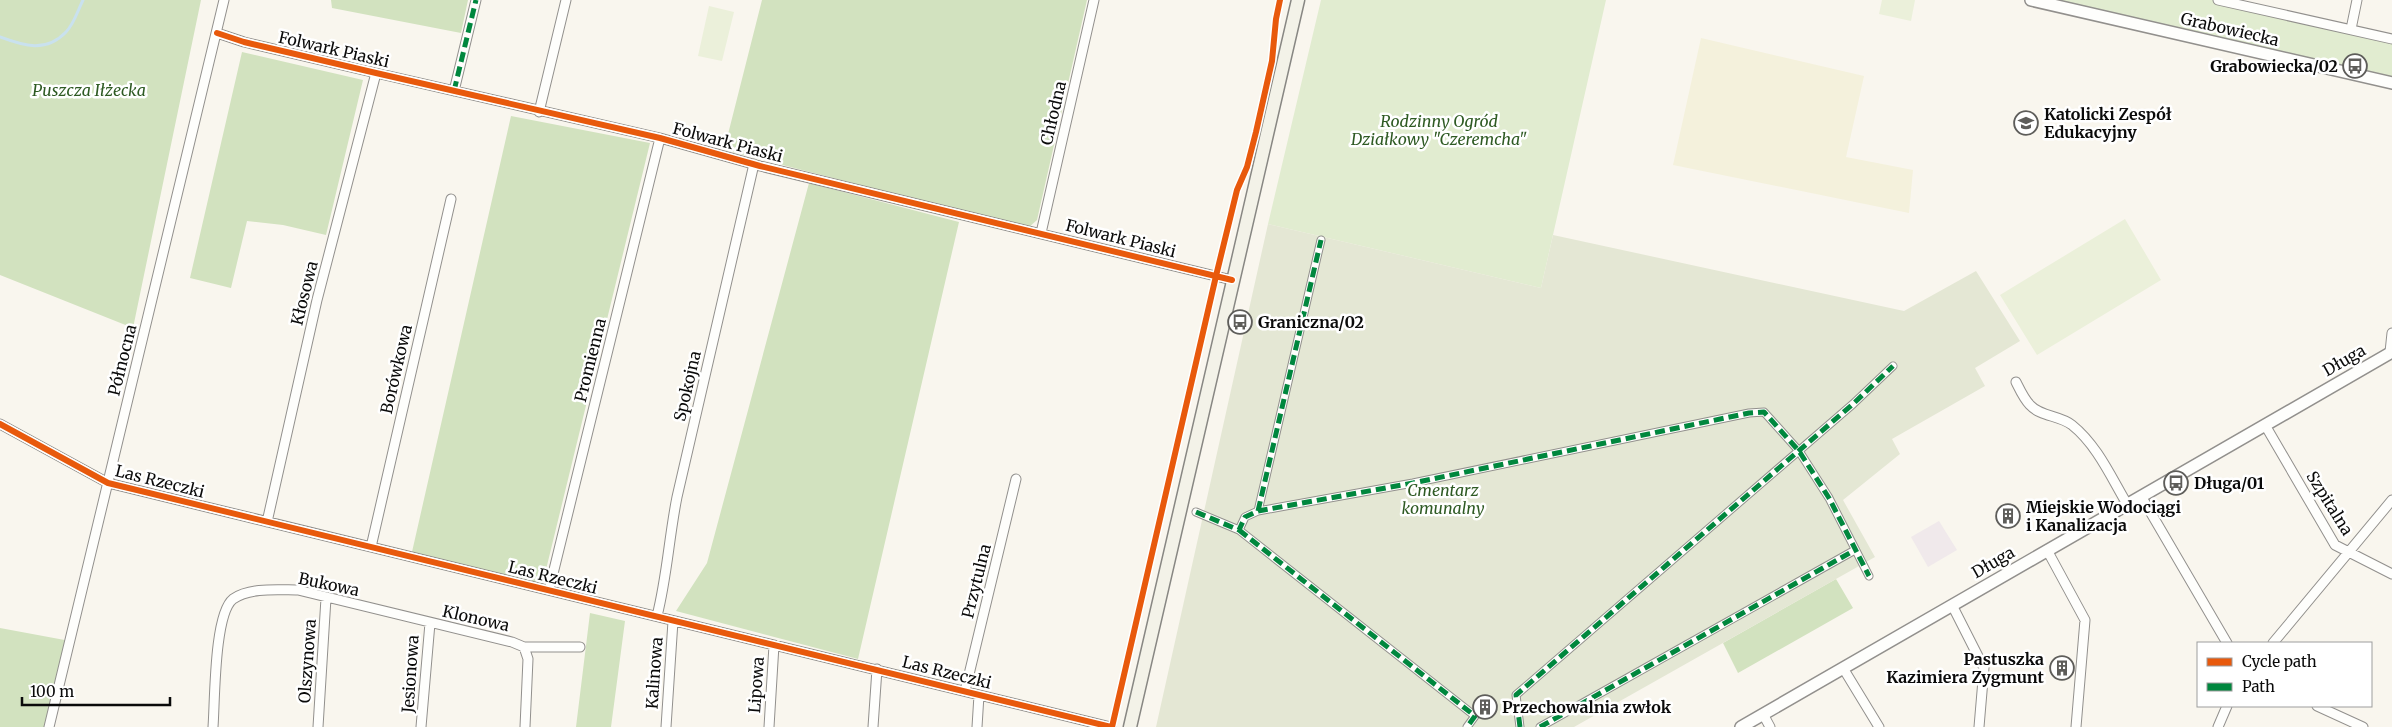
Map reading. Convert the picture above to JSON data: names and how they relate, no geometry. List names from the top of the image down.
{
  "streets": {
    "street": [
      "Grabowiecka",
      "Folwark Piaski",
      "Chłodna",
      "Kłosowa",
      "Północna",
      "Promienna",
      "Długa",
      "Borówkowa",
      "Spokojna",
      "Las Rzeczki",
      "Szpitalna",
      "Przytulna",
      "Bukowa",
      "Klonowa",
      "Olszynowa",
      "Kalinowa",
      "Jesionowa",
      "Lipowa"
    ]
  },
  "crossings": [
    ["Folwark Piaski", "Chłodna"],
    ["Folwark Piaski", "Kłosowa"],
    ["Folwark Piaski", "Północna"],
    ["Folwark Piaski", "Promienna"],
    ["Folwark Piaski", "Spokojna"],
    ["Kłosowa", "Las Rzeczki"],
    ["Północna", "Las Rzeczki"],
    ["Promienna", "Las Rzeczki"],
    ["Długa", "Szpitalna"],
    ["Borówkowa", "Las Rzeczki"],
    ["Spokojna", "Las Rzeczki"],
    ["Las Rzeczki", "Przytulna"],
    ["Las Rzeczki", "Kalinowa"],
    ["Las Rzeczki", "Lipowa"],
    ["Bukowa", "Klonowa"],
    ["Bukowa", "Olszynowa"],
    ["Bukowa", "Jesionowa"],
    ["Klonowa", "Jesionowa"]
  ],
  "parks": ["Puszcza Iłżecka", "Rodzinny Ogród Działkowy \"Czeremcha\"", "Cmentarz komunalny"],
  "places": {
    "bus stop": ["Grabowiecka/02", "Graniczna/02", "Długa/01"],
    "school or university": ["Katolicki Zespół Edukacyjny"],
    "building": ["Miejskie Wodociągi i Kanalizacja", "Pastuszka Kazimiera Zygmunt", "Przechowalnia zwłok"]
  },
  "legend": ["Cycle path", "Path"],
  "scale_bar": "100 m"
}
